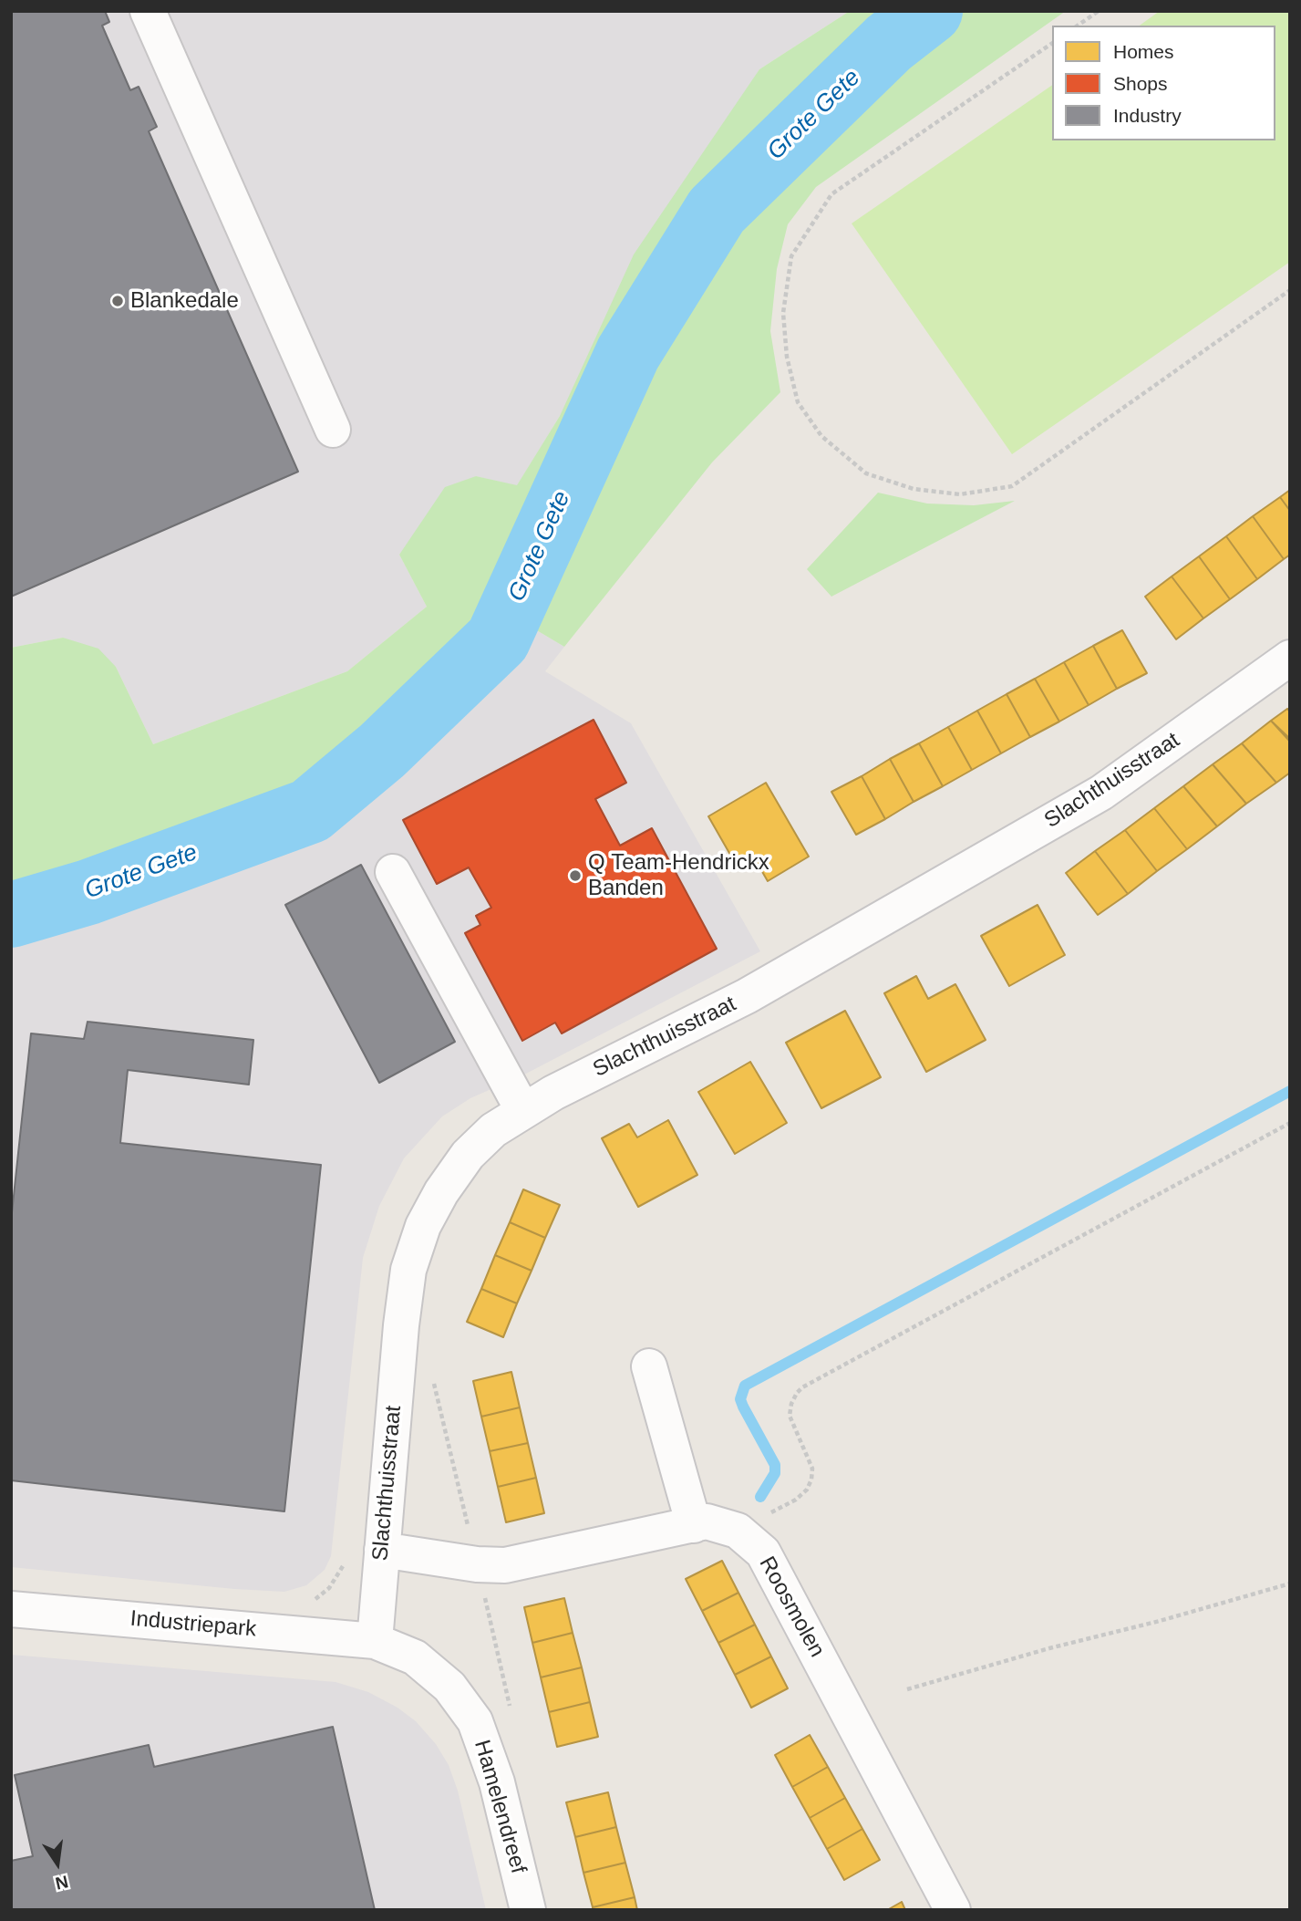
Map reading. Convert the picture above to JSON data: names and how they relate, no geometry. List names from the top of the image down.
{
  "streets": {
    "street": [
      "Slachthuisstraat",
      "Roosmolen",
      "Industriepark",
      "Hamelendreef"
    ]
  },
  "crossings": [
    ["Slachthuisstraat", "Roosmolen"],
    ["Slachthuisstraat", "Industriepark"],
    ["Slachthuisstraat", "Hamelendreef"],
    ["Industriepark", "Hamelendreef"]
  ],
  "water": ["Grote Gete"],
  "places": ["Blankedale", "Q Team-Hendrickx Banden"],
  "legend": ["Homes", "Shops", "Industry"],
  "north": "bottom"
}
